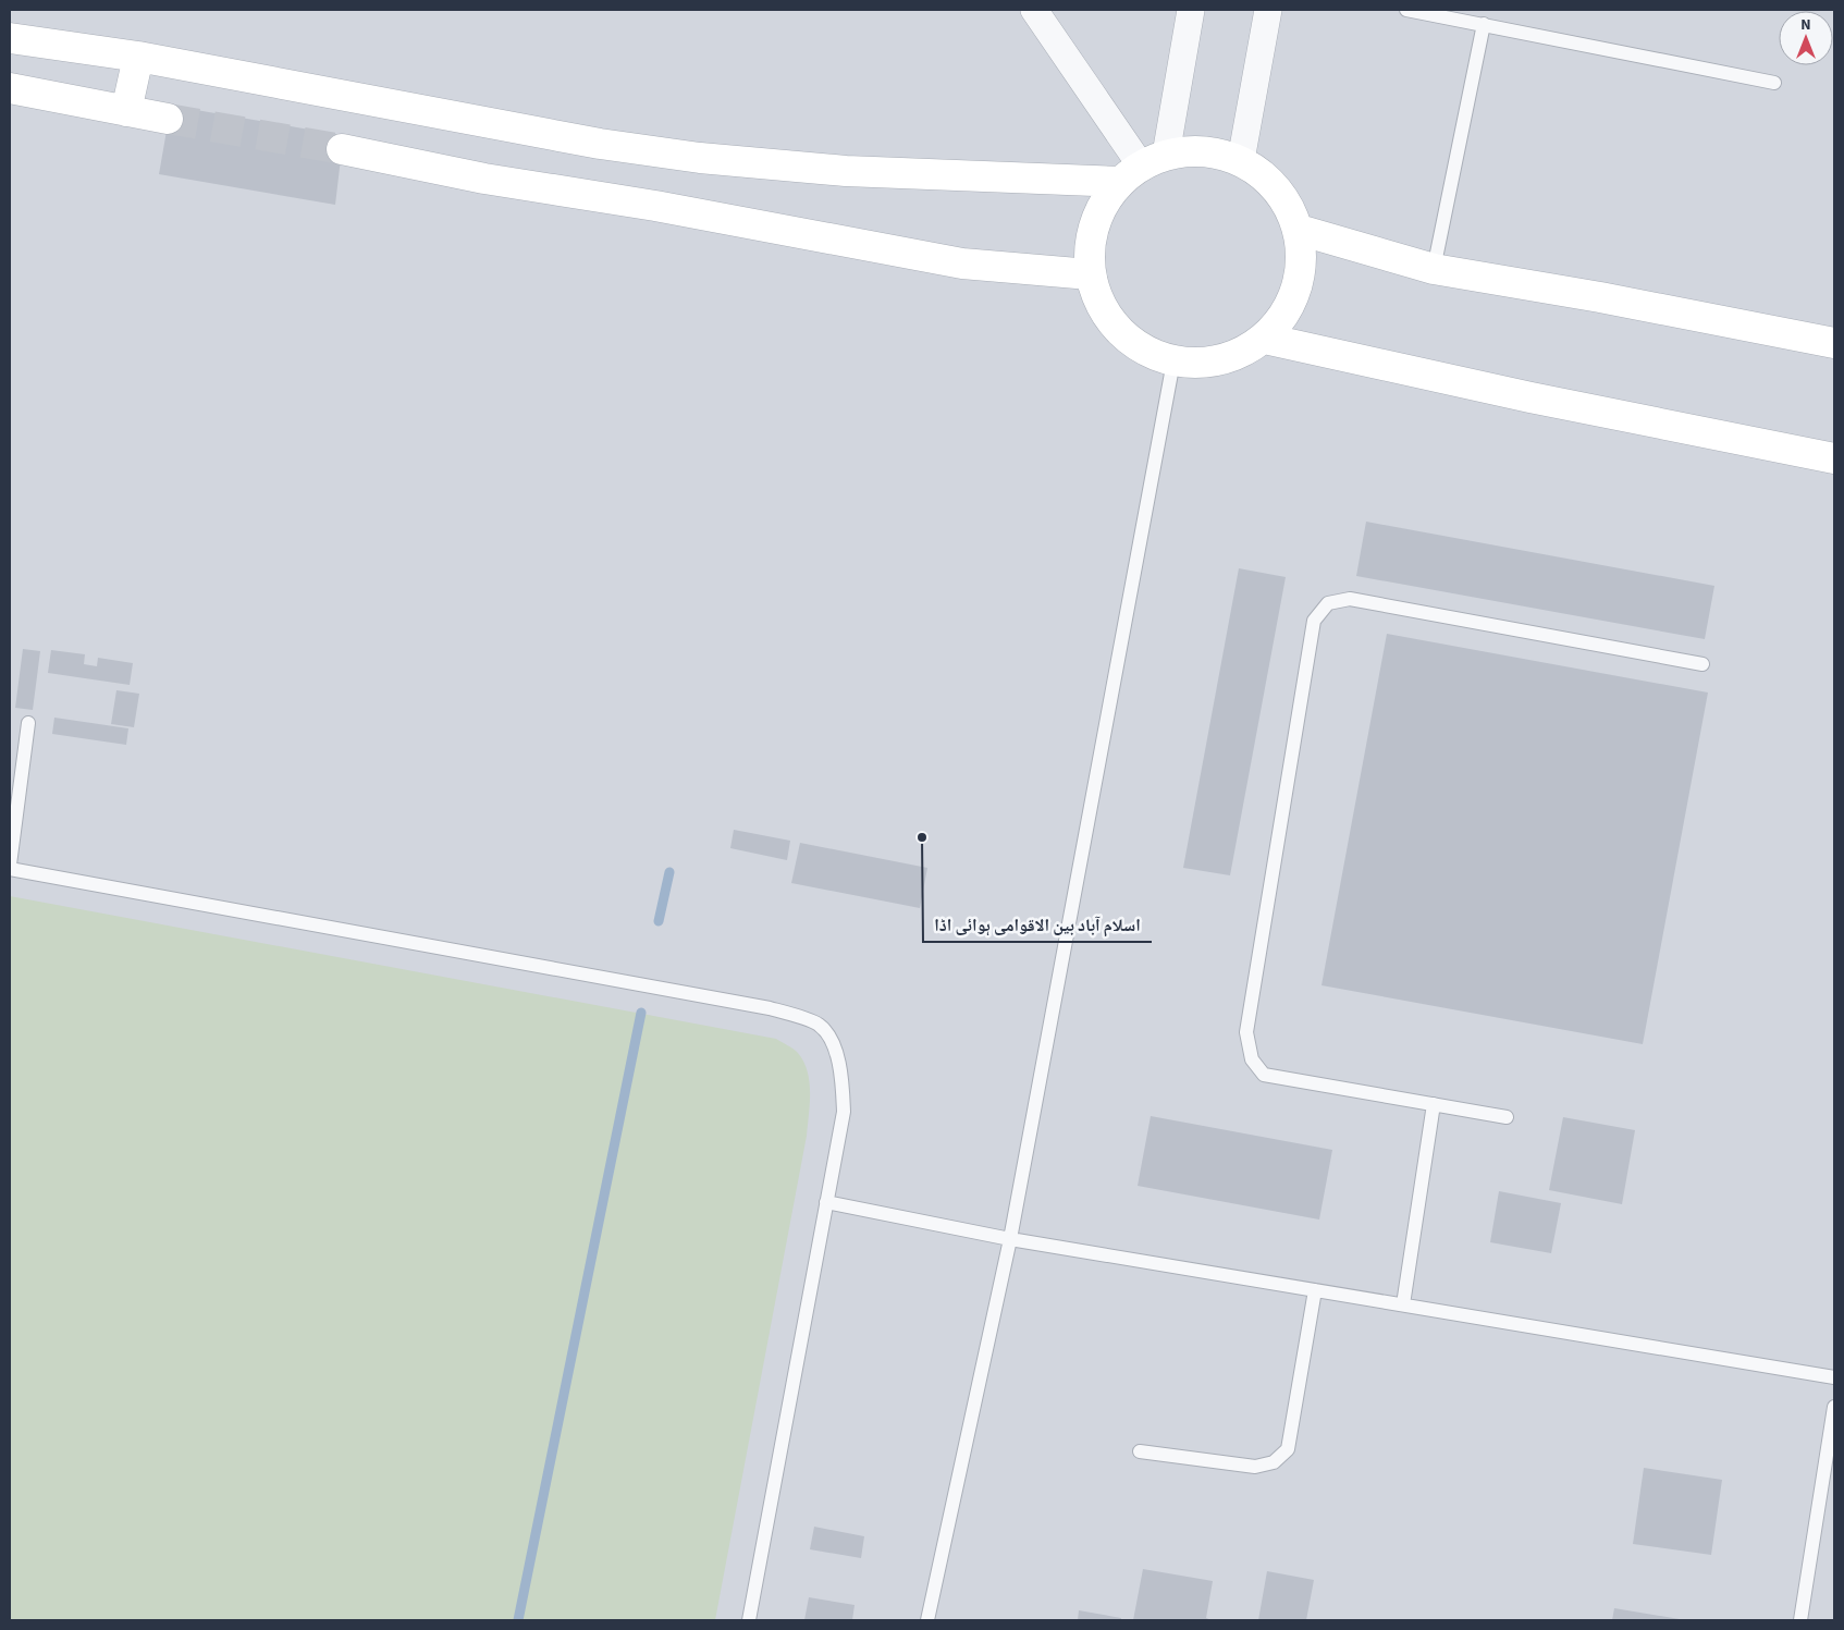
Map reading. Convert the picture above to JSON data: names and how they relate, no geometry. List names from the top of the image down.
{
  "places": ["اسلام آباد بین الاقوامی ہوائی اڈا"],
  "north": "top"
}
